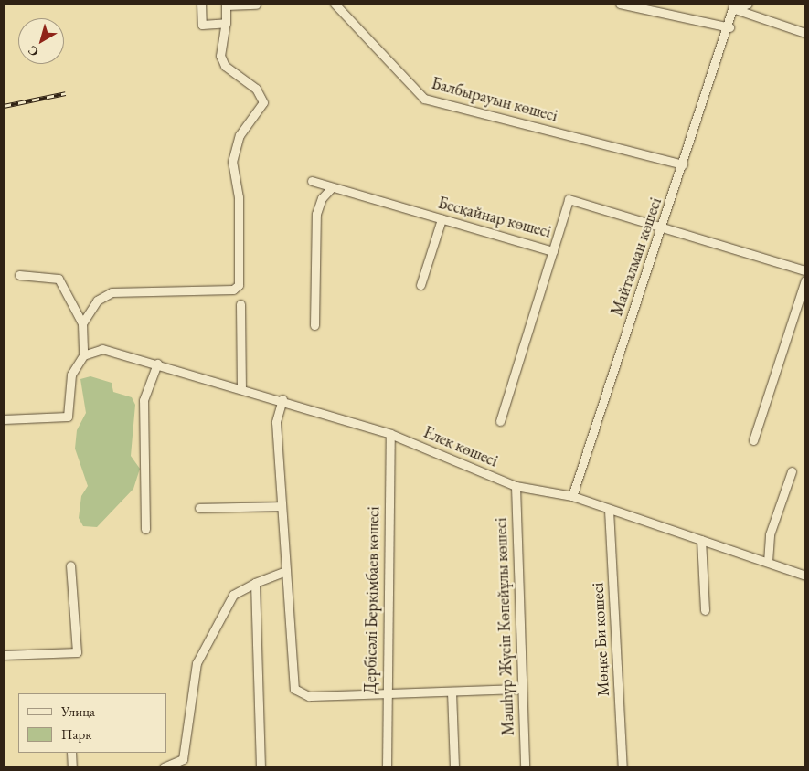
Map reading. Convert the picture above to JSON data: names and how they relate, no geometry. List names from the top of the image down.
{
  "streets": {
    "street": [
      "Балбырауын көшесі",
      "Бесқайнар көшесі",
      "Майталман көшесі",
      "Елек көшесі",
      "Дербісәлі Беркімбаев көшесі",
      "Мәшһүр Жүсіп Көпейұлы көшесі",
      "Мөңке Би көшесі"
    ]
  },
  "crossings": [
    ["Балбырауын көшесі", "Майталман көшесі"],
    ["Бесқайнар көшесі", "Майталман көшесі"],
    ["Майталман көшесі", "Елек көшесі"],
    ["Елек көшесі", "Дербісәлі Беркімбаев көшесі"],
    ["Елек көшесі", "Мәшһүр Жүсіп Көпейұлы көшесі"],
    ["Елек көшесі", "Мөңке Би көшесі"]
  ],
  "legend": ["Улица", "Парк"],
  "north": "bottom left"
}
